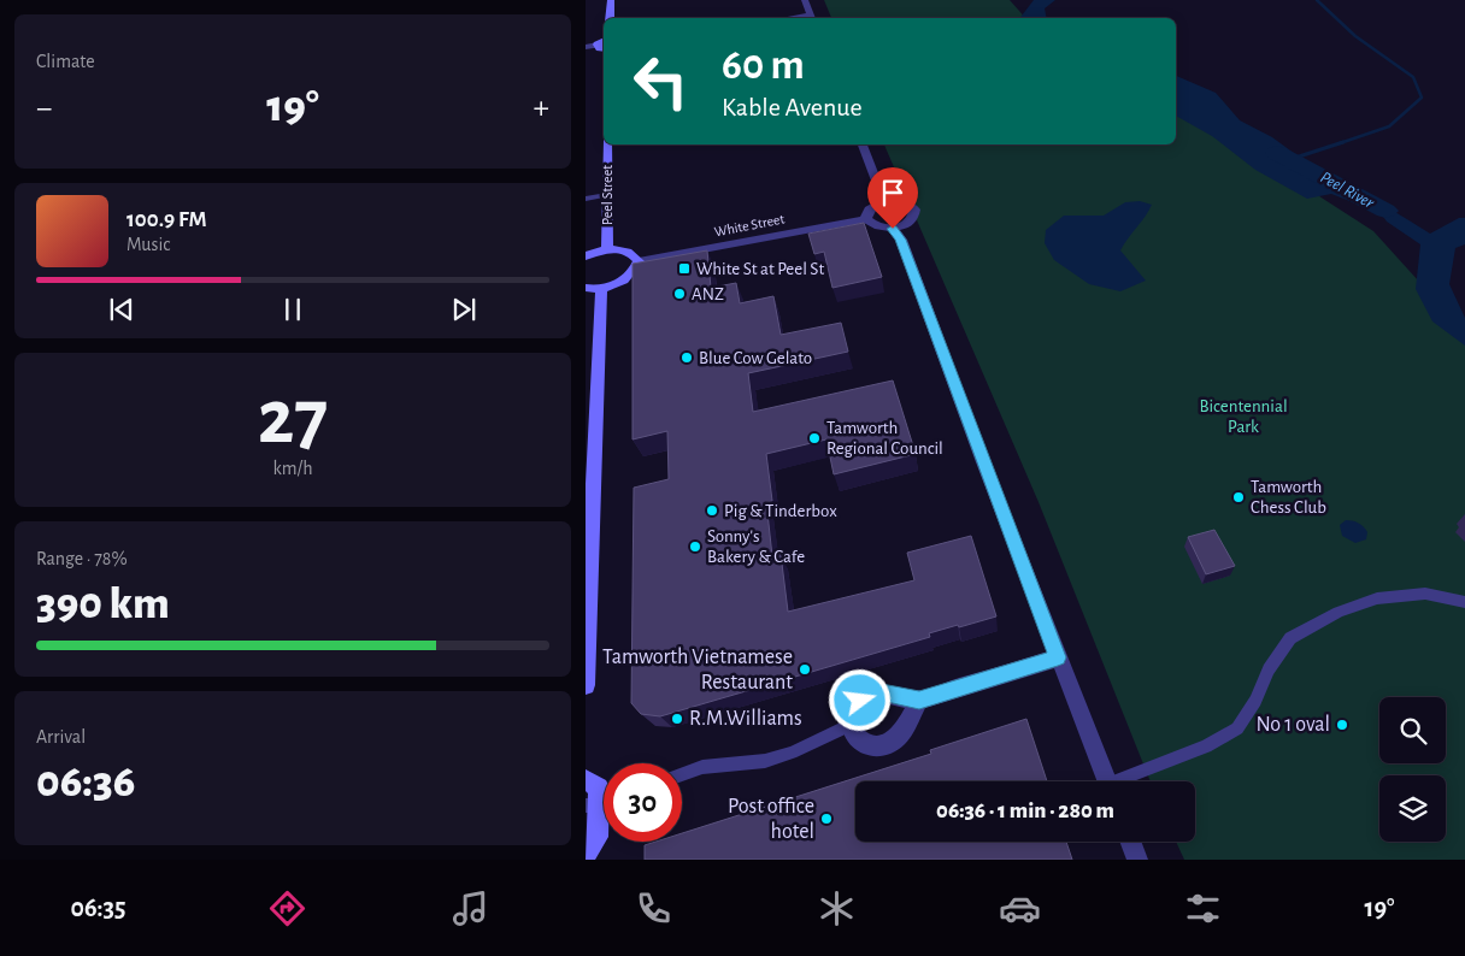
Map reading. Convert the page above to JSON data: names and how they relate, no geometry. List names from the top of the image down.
{
  "streets": {
    "main road": ["Peel Street"],
    "street": ["White Street"]
  },
  "water": ["Peel River"],
  "parks": ["Bicentennial Park"],
  "places": {
    "transit": ["White St at Peel St"],
    "other": [
      "ANZ",
      "Blue Cow Gelato",
      "Tamworth Regional Council",
      "Tamworth Chess Club",
      "Pig & Tinderbox",
      "Sonny's Bakery & Cafe",
      "Tamworth Vietnamese Restaurant",
      "R.M.Williams",
      "No 1 oval",
      "Post office hotel"
    ]
  },
  "page": {
    "tile": [
      "Climate",
      ["27", "km/h"],
      ["Range · 78%", "390 km"],
      ["Arrival", "06:36"]
    ],
    "turn": ["60 m", "Kable Avenue"],
    "heat": ["−", "19°", "+"],
    "song": ["100.9 FM", "Music"],
    "limit": "30",
    "trip": "06:36 · 1 min · 280 m",
    "tabs": ["06:35", "19°"]
  }
}
